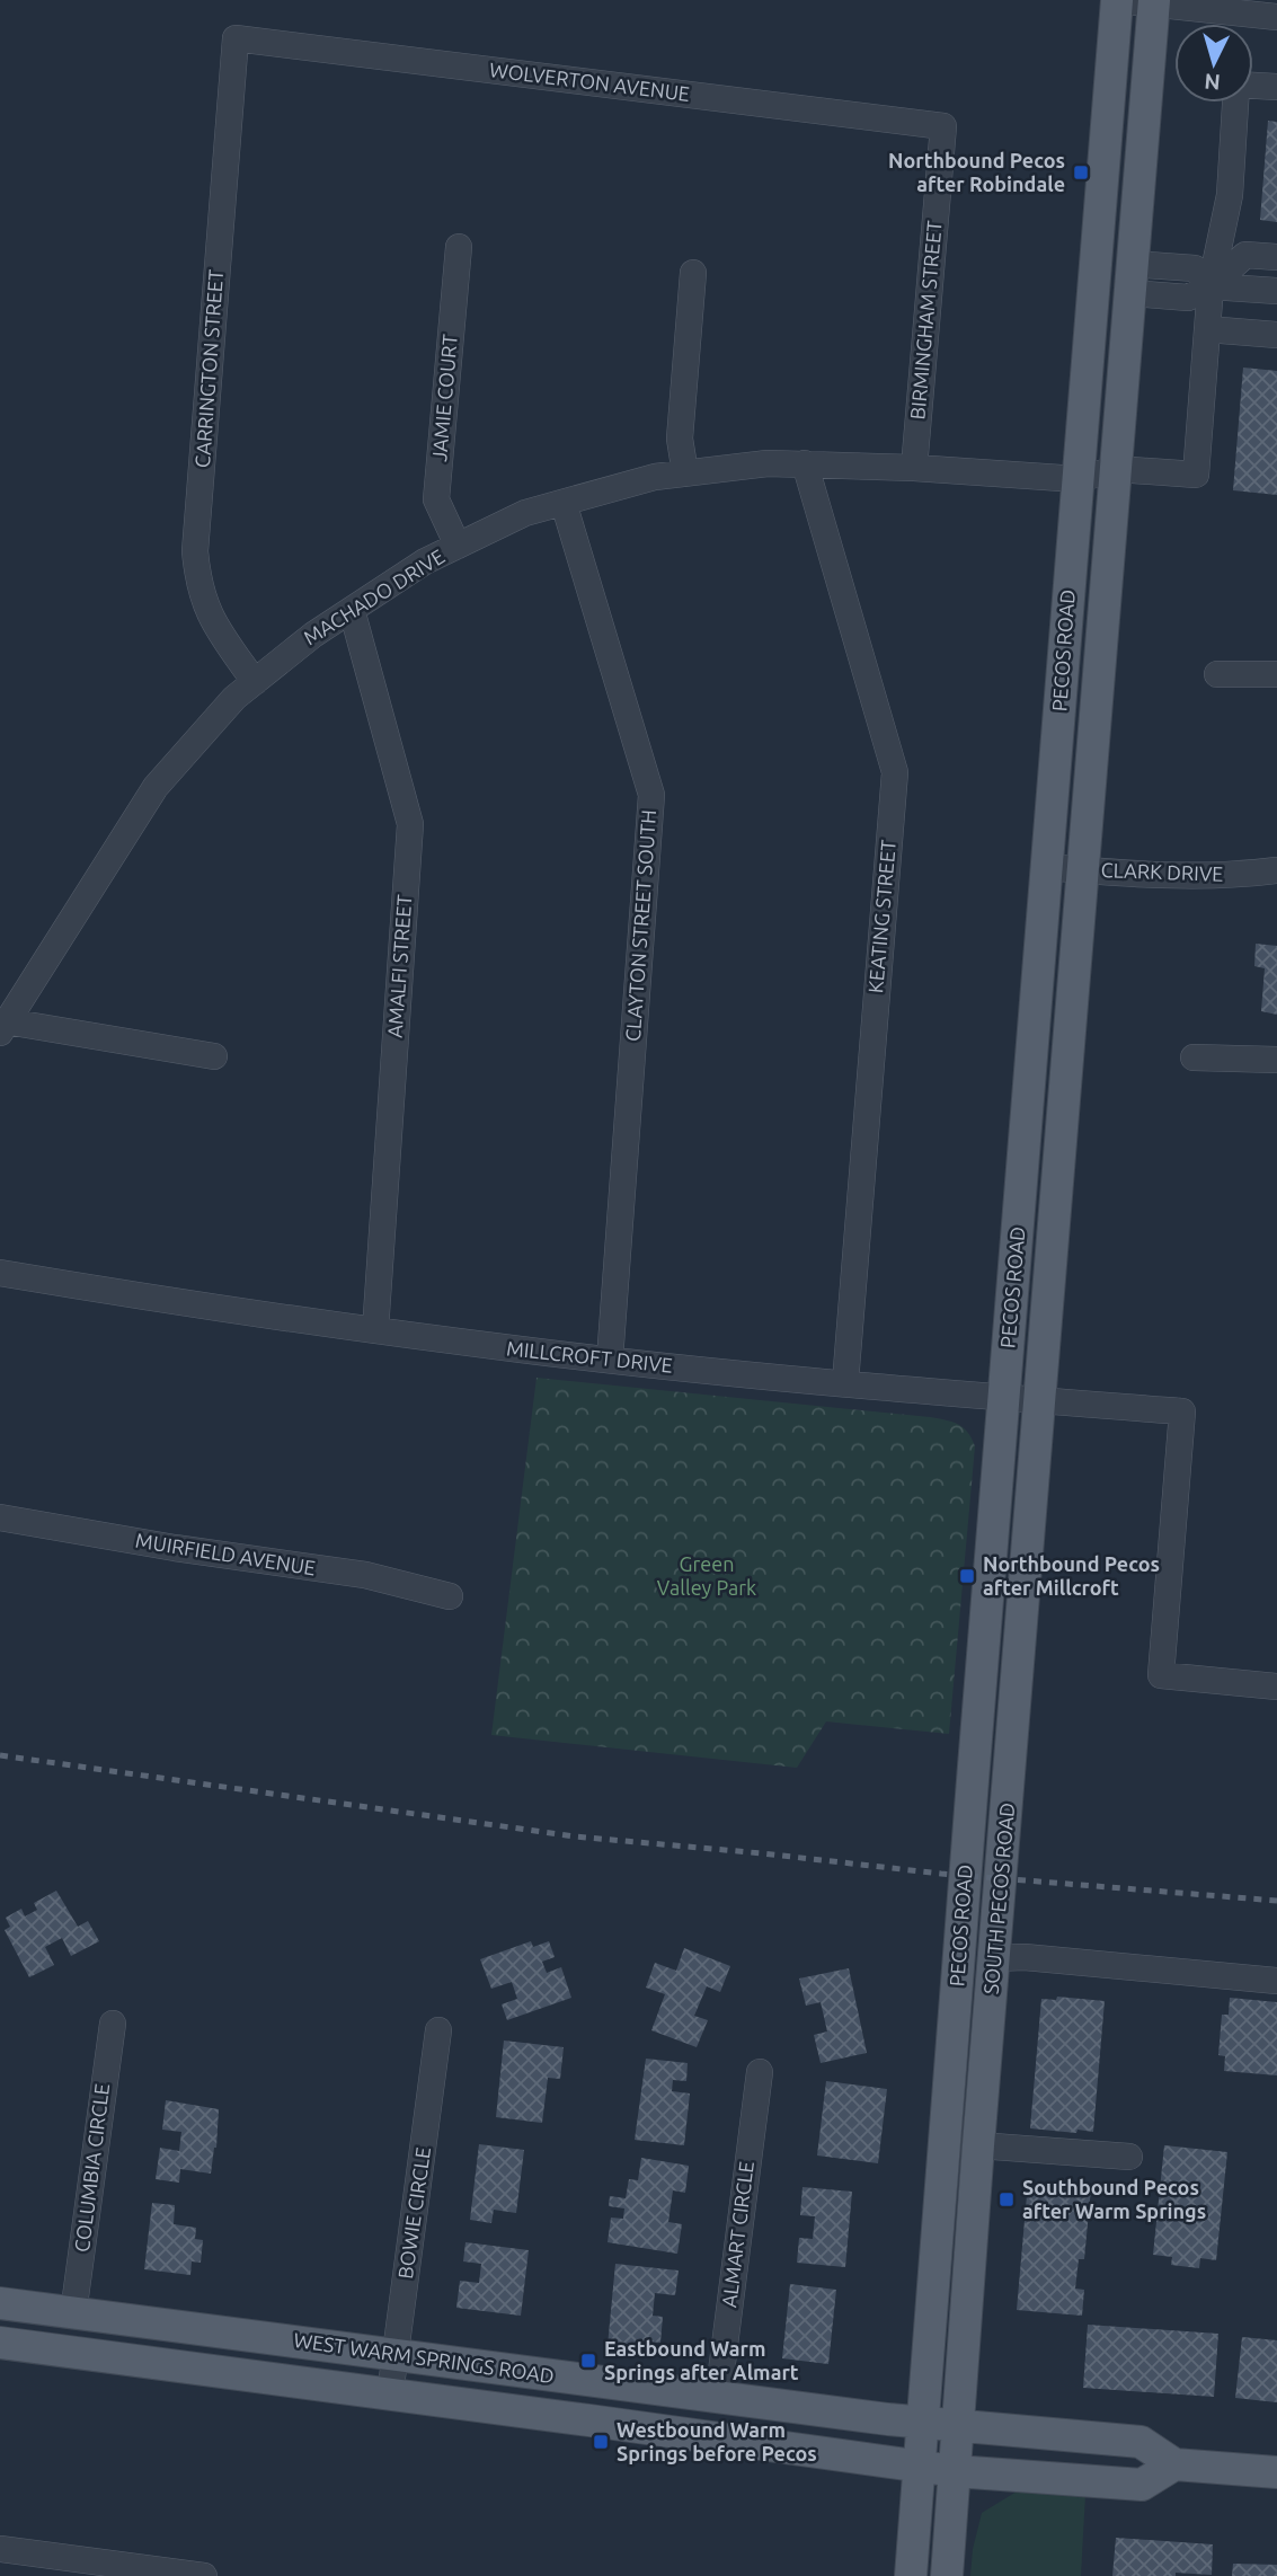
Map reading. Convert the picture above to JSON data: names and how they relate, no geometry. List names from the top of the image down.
{
  "streets": {
    "main road": ["PECOS ROAD", "SOUTH PECOS ROAD", "WEST WARM SPRINGS ROAD"],
    "street": [
      "WOLVERTON AVENUE",
      "BIRMINGHAM STREET",
      "CARRINGTON STREET",
      "JAMIE COURT",
      "MACHADO DRIVE",
      "CLARK DRIVE",
      "KEATING STREET",
      "CLAYTON STREET SOUTH",
      "AMALFI STREET",
      "MILLCROFT DRIVE",
      "MUIRFIELD AVENUE",
      "COLUMBIA CIRCLE",
      "BOWIE CIRCLE",
      "ALMART CIRCLE"
    ]
  },
  "crossings": [
    ["WOLVERTON AVENUE", "BIRMINGHAM STREET"],
    ["WOLVERTON AVENUE", "CARRINGTON STREET"],
    ["BIRMINGHAM STREET", "MACHADO DRIVE"],
    ["CARRINGTON STREET", "MACHADO DRIVE"],
    ["JAMIE COURT", "MACHADO DRIVE"],
    ["MACHADO DRIVE", "PECOS ROAD"],
    ["MACHADO DRIVE", "KEATING STREET"],
    ["MACHADO DRIVE", "CLAYTON STREET SOUTH"],
    ["MACHADO DRIVE", "AMALFI STREET"],
    ["PECOS ROAD", "CLARK DRIVE"],
    ["PECOS ROAD", "MILLCROFT DRIVE"],
    ["PECOS ROAD", "SOUTH PECOS ROAD"],
    ["PECOS ROAD", "WEST WARM SPRINGS ROAD"],
    ["KEATING STREET", "MILLCROFT DRIVE"],
    ["CLAYTON STREET SOUTH", "MILLCROFT DRIVE"],
    ["AMALFI STREET", "MILLCROFT DRIVE"],
    ["MILLCROFT DRIVE", "SOUTH PECOS ROAD"],
    ["SOUTH PECOS ROAD", "WEST WARM SPRINGS ROAD"],
    ["COLUMBIA CIRCLE", "WEST WARM SPRINGS ROAD"],
    ["BOWIE CIRCLE", "WEST WARM SPRINGS ROAD"],
    ["ALMART CIRCLE", "WEST WARM SPRINGS ROAD"]
  ],
  "parks": ["Green Valley Park"],
  "places": {
    "transit": [
      "Northbound Pecos after Robindale",
      "Northbound Pecos after Millcroft",
      "Southbound Pecos after Warm Springs",
      "Eastbound Warm Springs after Almart",
      "Westbound Warm Springs before Pecos"
    ]
  },
  "north": "bottom"
}
